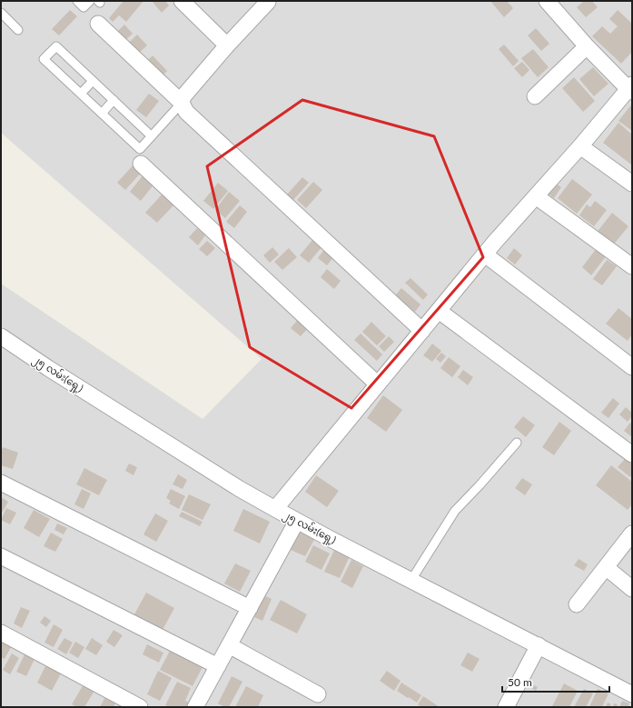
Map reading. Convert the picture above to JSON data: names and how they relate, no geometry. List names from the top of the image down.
{
  "streets": {
    "street": ["၂၅ လမ်း(ရှေ့)"]
  },
  "scale_bar": "50 m"
}
